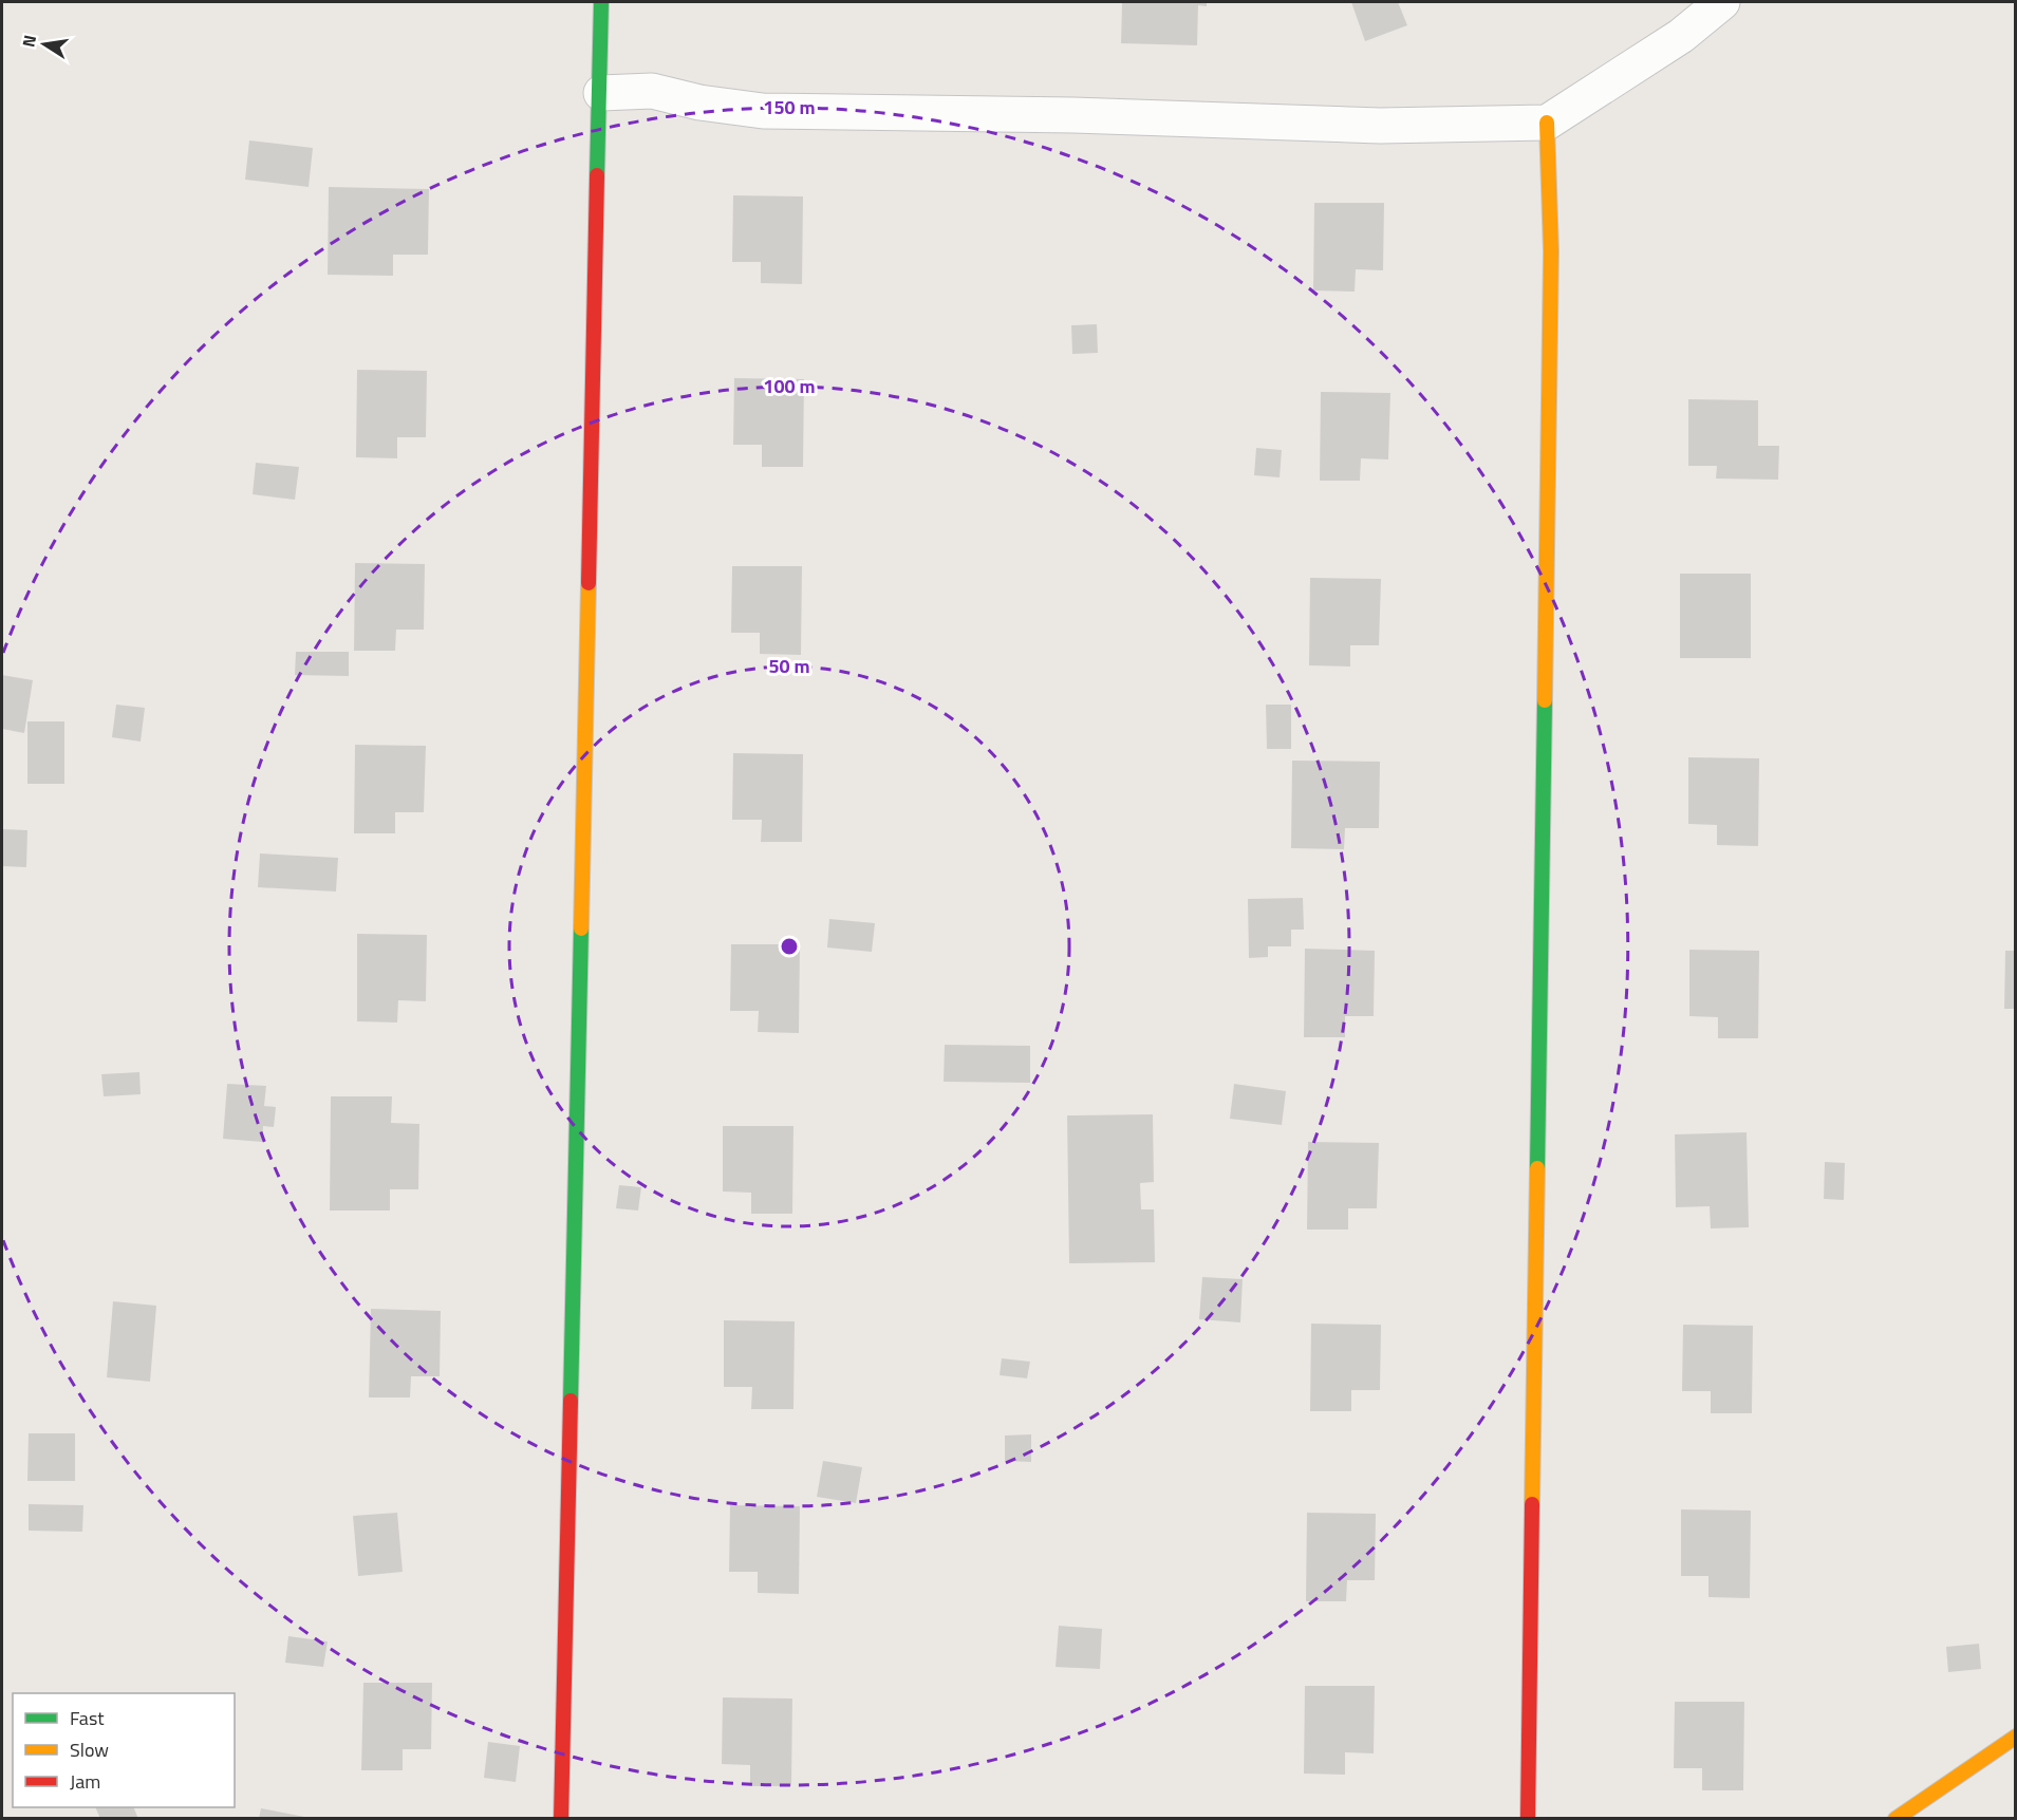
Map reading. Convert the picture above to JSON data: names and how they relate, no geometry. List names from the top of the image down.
{
  "legend": ["Fast", "Slow", "Jam"],
  "north": "left",
  "rings": ["150 m", "100 m", "50 m"]
}
